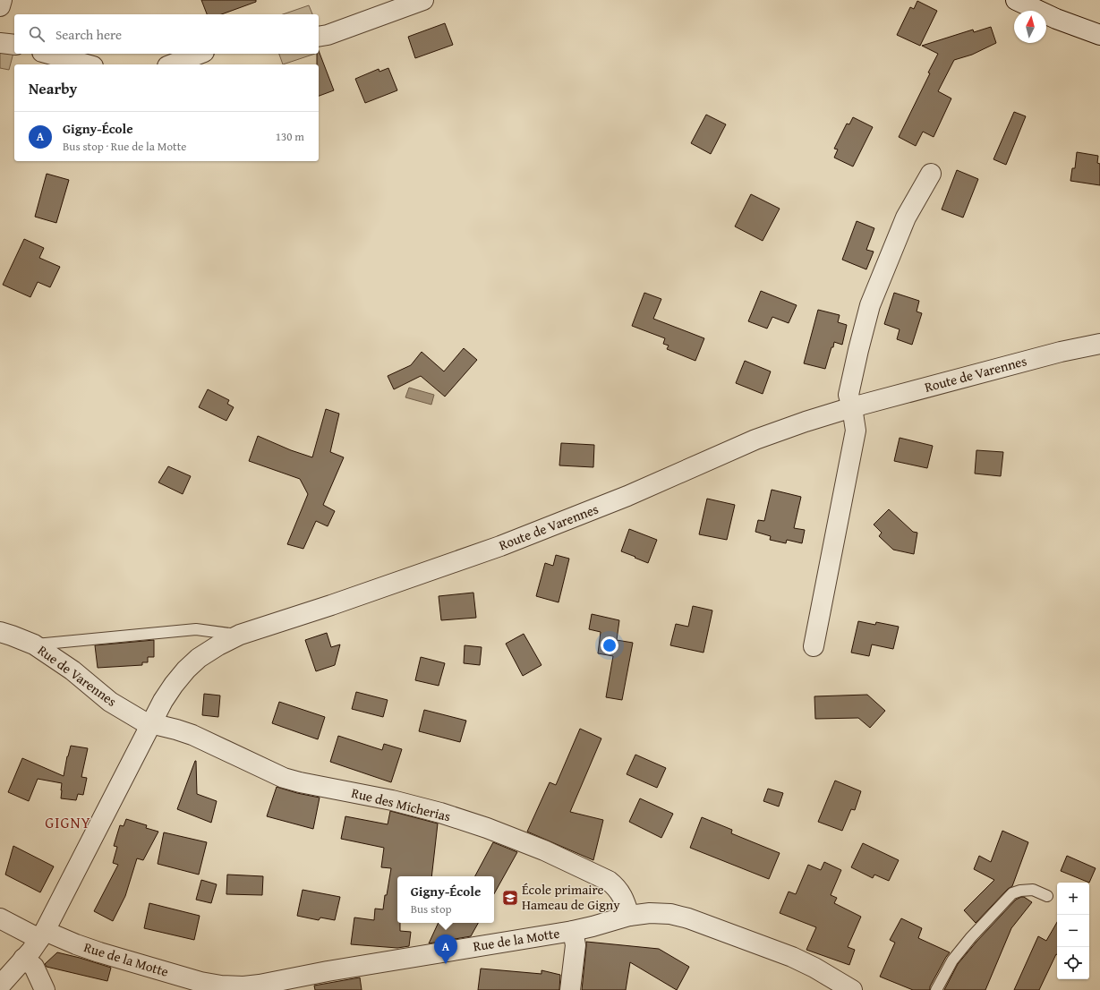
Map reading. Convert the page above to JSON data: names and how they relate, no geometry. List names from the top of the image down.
{
  "streets": {
    "street": [
      "Route de Varennes",
      "Rue de Varennes",
      "Rue des Micherias",
      "Rue de la Motte"
    ]
  },
  "crossings": [
    ["Route de Varennes", "Rue de Varennes"],
    ["Route de Varennes", "Rue des Micherias"],
    ["Route de Varennes", "Rue de la Motte"],
    ["Rue de Varennes", "Rue des Micherias"],
    ["Rue des Micherias", "Rue de la Motte"]
  ],
  "districts": ["GIGNY"],
  "places": {
    "school or university": ["École primaire Hameau de Gigny"]
  },
  "north": "top",
  "page": {
    "search": "Search here",
    "heading": "Nearby",
    "list": [
      {
        "mark": "A",
        "name": "Gigny-École",
        "note": "Bus stop · Rue de la Motte",
        "value": "130 m"
      }
    ],
    "popup": ["Gigny-École", "Bus stop"],
    "map_buttons": ["+", "−"],
    "pins": "A"
  }
}
